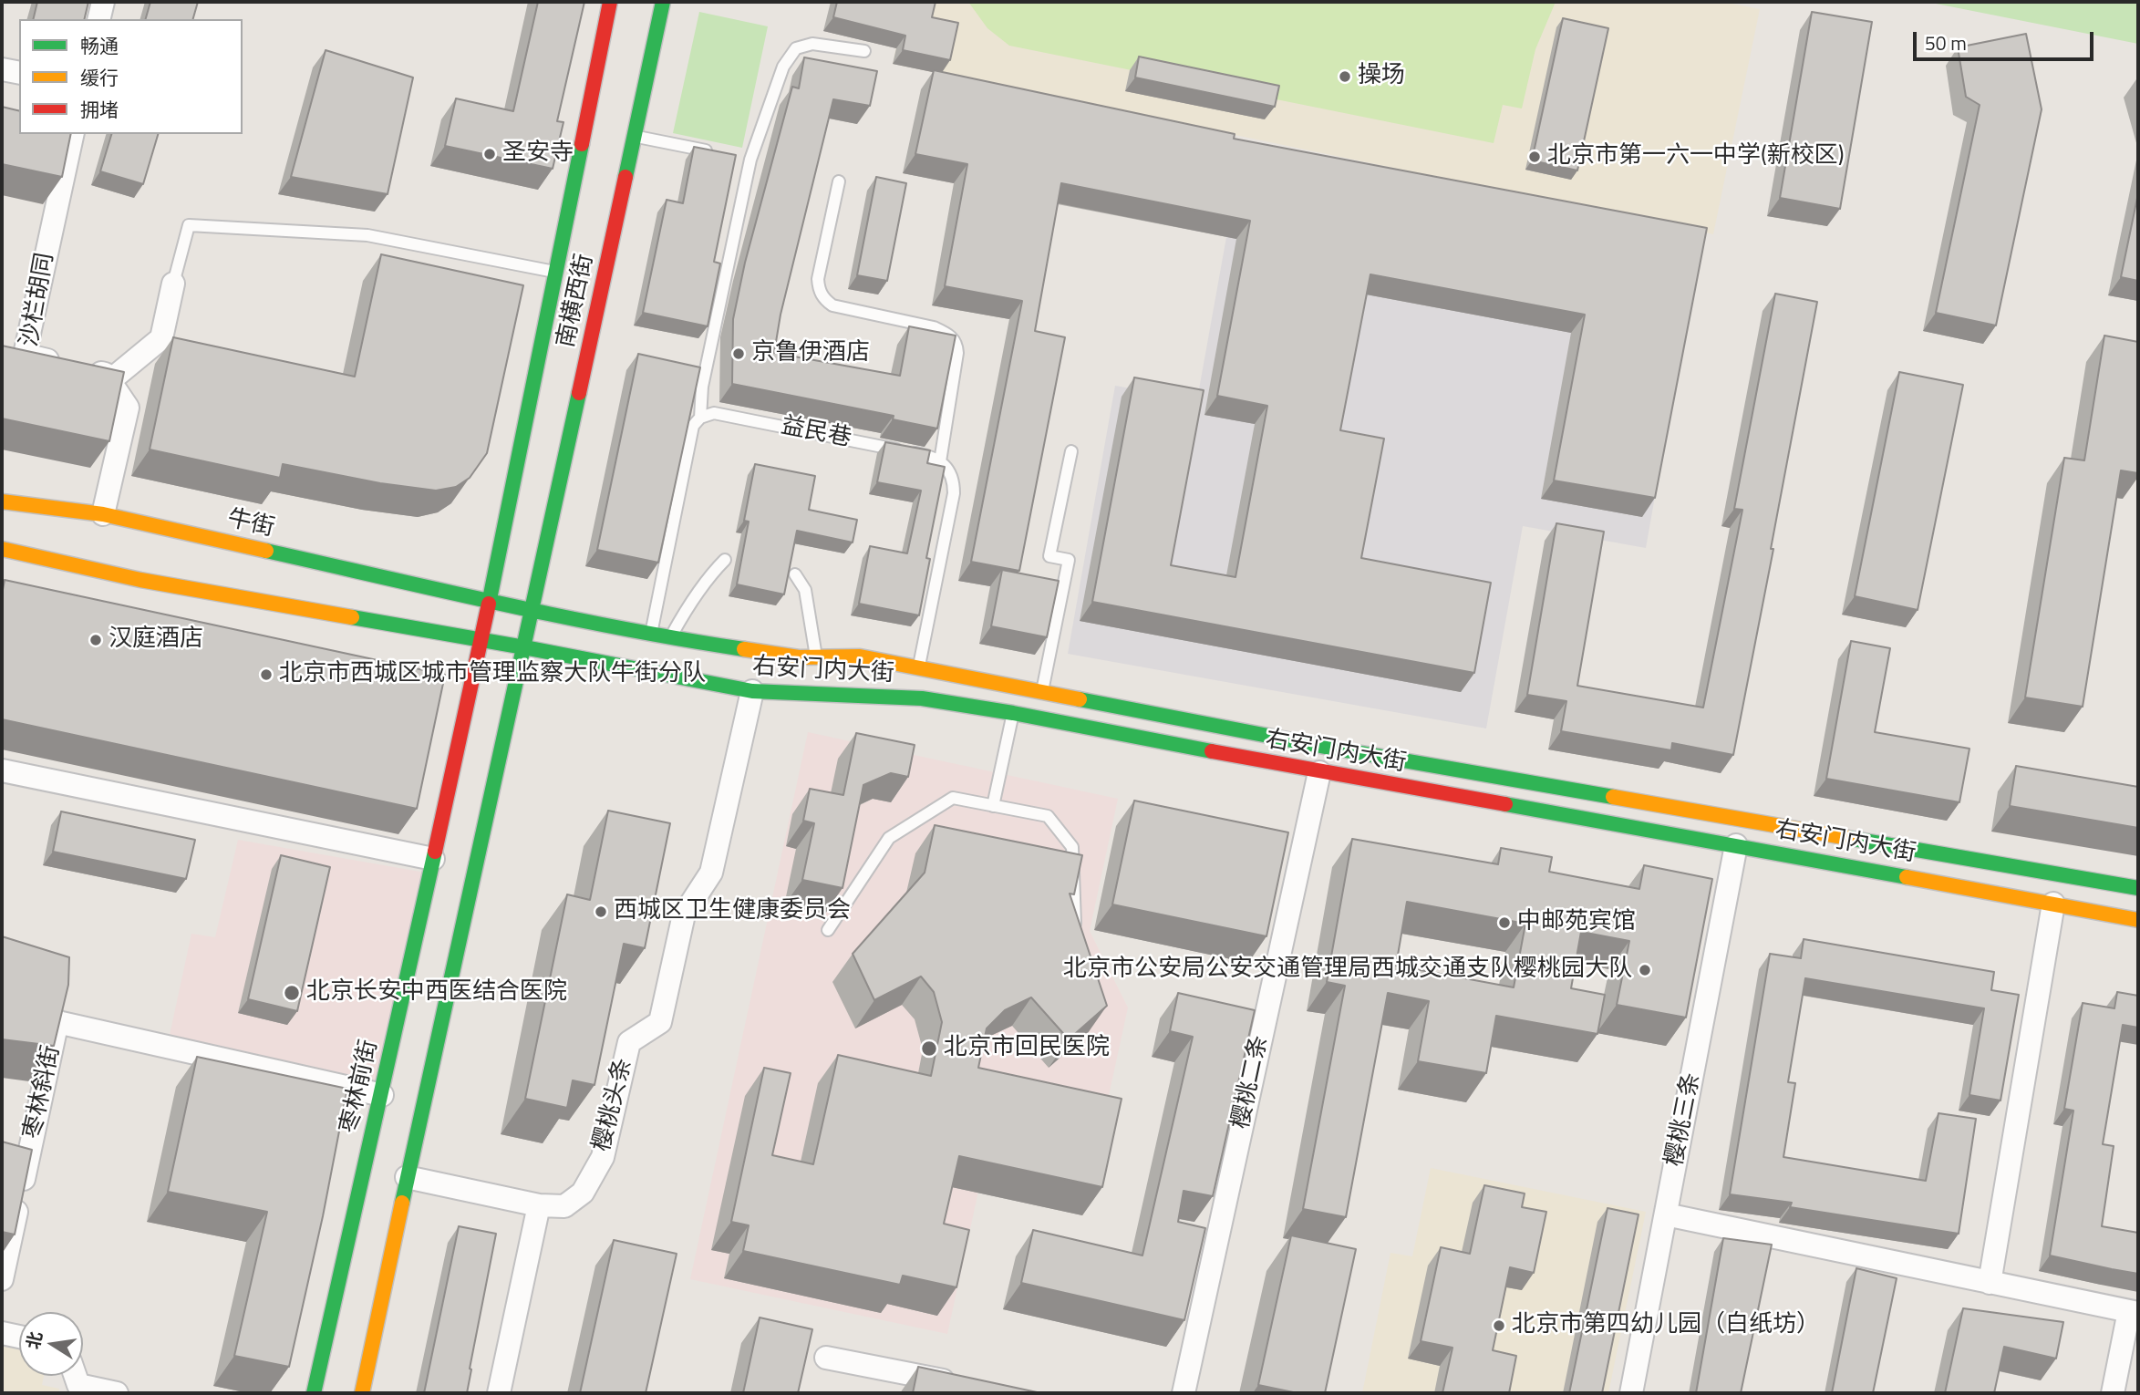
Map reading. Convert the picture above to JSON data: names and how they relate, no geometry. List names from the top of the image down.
{
  "streets": {
    "main road": [
      "南横西街",
      "牛街",
      "右安门内大街",
      "枣林前街"
    ],
    "street": [
      "沙栏胡同",
      "樱桃二条",
      "枣林斜街",
      "樱桃头条",
      "樱桃三条"
    ],
    "lane": ["益民巷"]
  },
  "crossings": [
    ["南横西街", "牛街"],
    ["南横西街", "右安门内大街"],
    ["南横西街", "枣林前街"],
    ["牛街", "右安门内大街"],
    ["右安门内大街", "樱桃二条"],
    ["右安门内大街", "枣林前街"],
    ["右安门内大街", "樱桃头条"],
    ["右安门内大街", "樱桃三条"]
  ],
  "places": [
    "操场",
    "圣安寺",
    "北京市第一六一中学(新校区)",
    "京鲁伊酒店",
    "汉庭酒店",
    "北京市西城区城市管理监察大队牛街分队",
    "西城区卫生健康委员会",
    "中邮苑宾馆",
    "北京市公安局公安交通管理局西城交通支队樱桃园大队",
    "北京长安中西医结合医院",
    "北京市回民医院",
    "北京市第四幼儿园（白纸坊）"
  ],
  "legend": ["畅通", "缓行", "拥堵"],
  "scale_bar": "50 m",
  "north": "left"
}
